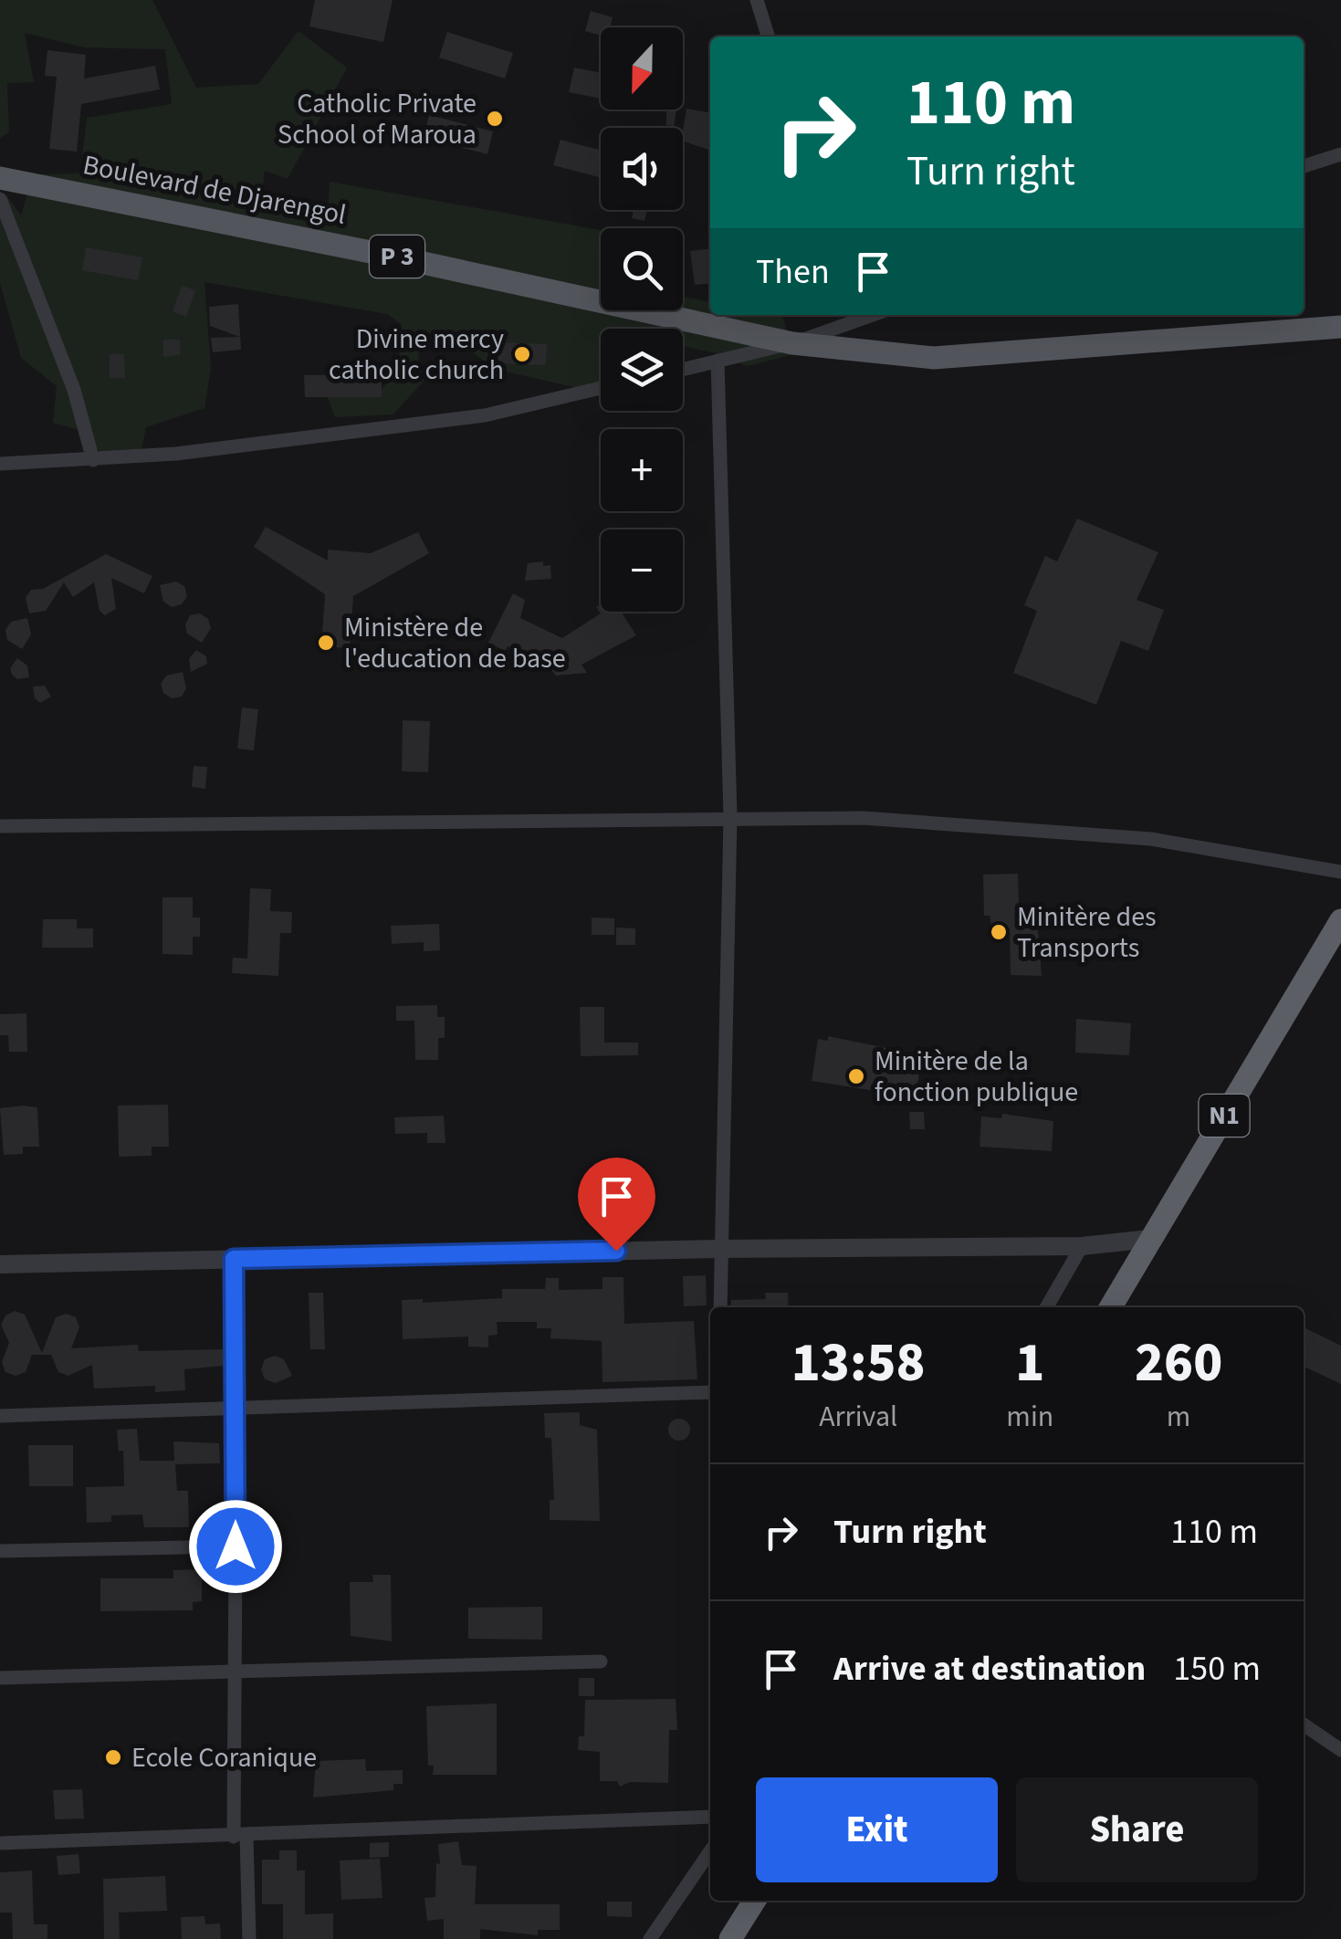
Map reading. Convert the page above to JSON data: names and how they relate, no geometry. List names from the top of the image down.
{
  "streets": {
    "highway": ["N1"],
    "main road": ["Boulevard de Djarengol", "P 3"]
  },
  "crossings": [
    ["Boulevard de Djarengol", "P 3"]
  ],
  "places": [
    "Catholic Private School of Maroua",
    "Divine mercy catholic church",
    "Ministère de l'education de base",
    "Minitère des Transports",
    "Minitère de la fonction publique",
    "Ecole Coranique"
  ],
  "north": "bottom",
  "page": {
    "map_buttons": ["+", "−"],
    "turn": ["110 m", "Turn right"],
    "then": "Then",
    "eta": [
      "13:58",
      "Arrival",
      "1",
      "min",
      "260",
      "m"
    ],
    "list": [
      {
        "name": "Turn right",
        "value": "110 m"
      },
      {
        "name": "Arrive at destination",
        "value": "150 m"
      }
    ],
    "buttons": ["Exit", "Share"]
  }
}
